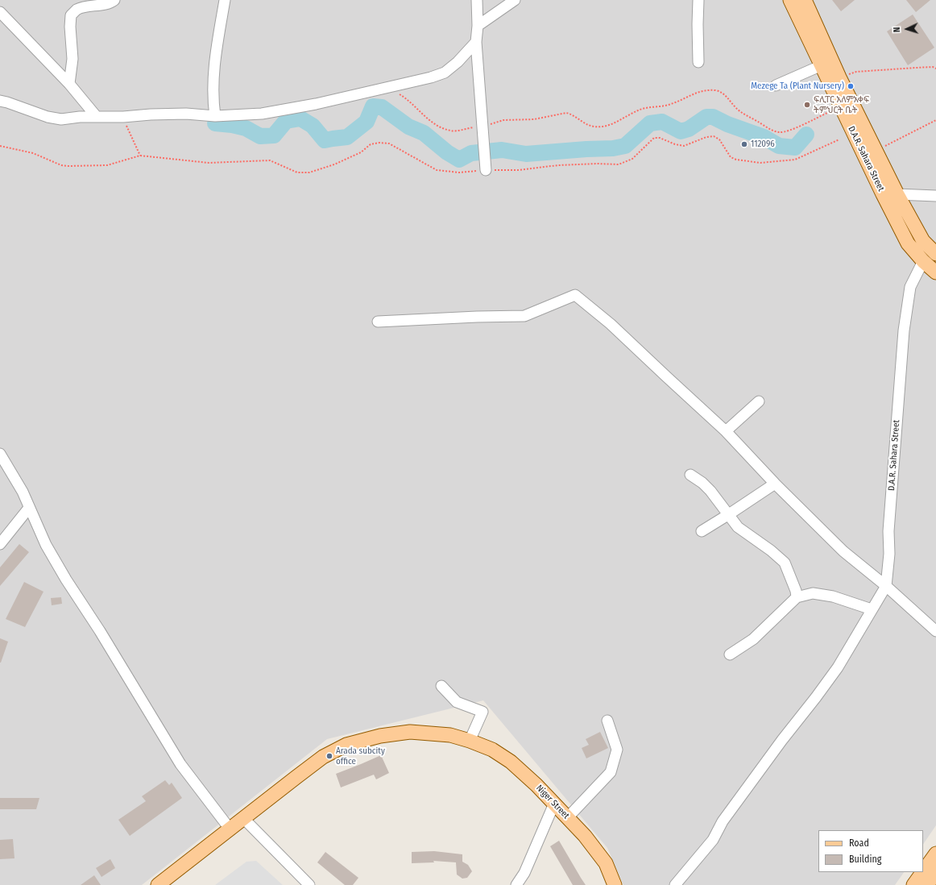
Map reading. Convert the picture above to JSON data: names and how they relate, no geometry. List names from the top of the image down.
{
  "streets": {
    "main road": ["D.A.R. Sahara Street", "Niger Street"]
  },
  "places": [
    "Mezege Ta (Plant Nursery)",
    "ፍሊፐር አለምአቀፍ ትምህርት ቤት",
    "112096",
    "Arada subcity office"
  ],
  "legend": ["Road", "Building"],
  "north": "left"
}
